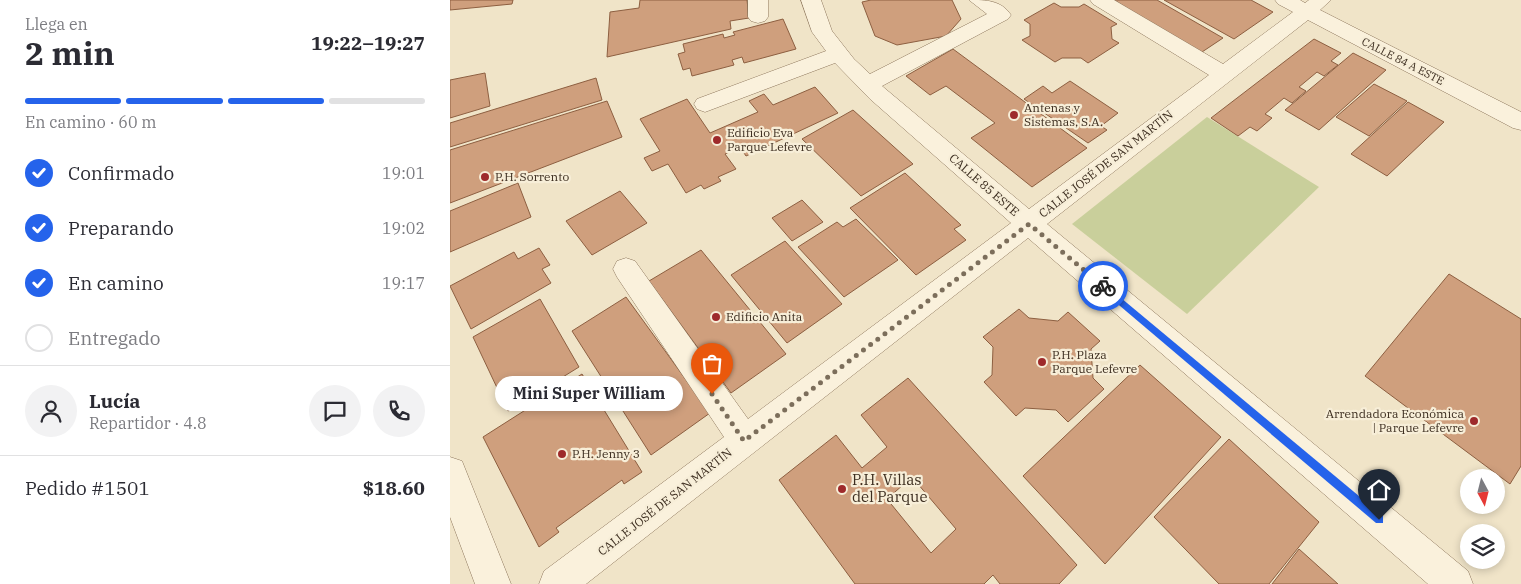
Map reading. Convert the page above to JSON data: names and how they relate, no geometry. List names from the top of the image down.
{
  "streets": {
    "street": ["CALLE 84 A ESTE", "CALLE JOSÉ DE SAN MARTÍN", "CALLE 85 ESTE"]
  },
  "crossings": [
    ["CALLE 84 A ESTE", "CALLE JOSÉ DE SAN MARTÍN"],
    ["CALLE JOSÉ DE SAN MARTÍN", "CALLE 85 ESTE"]
  ],
  "places": [
    "Antenas y Sistemas, S.A.",
    "Edificio Eva Parque Lefevre",
    "P.H. Sorrento",
    "Edificio Anita",
    "P.H. Plaza Parque Lefevre",
    "Mini Super William",
    "Arrendadora Económica | Parque Lefevre",
    "P.H. Jenny 3",
    "P.H. Villas del Parque"
  ],
  "north": "bottom",
  "page": {
    "heading": ["2 min", "Llega en", "19:22–19:27"],
    "panel": [
      "Lucía",
      "Repartidor · 4.8",
      "Pedido #1501",
      "$18.60"
    ],
    "bar": "En camino · 60 m",
    "list": [
      ["Confirmado", "19:01"],
      ["Preparando", "19:02"],
      ["En camino", "19:17"],
      "Entregado"
    ],
    "bubble": "Mini Super William"
  }
}
